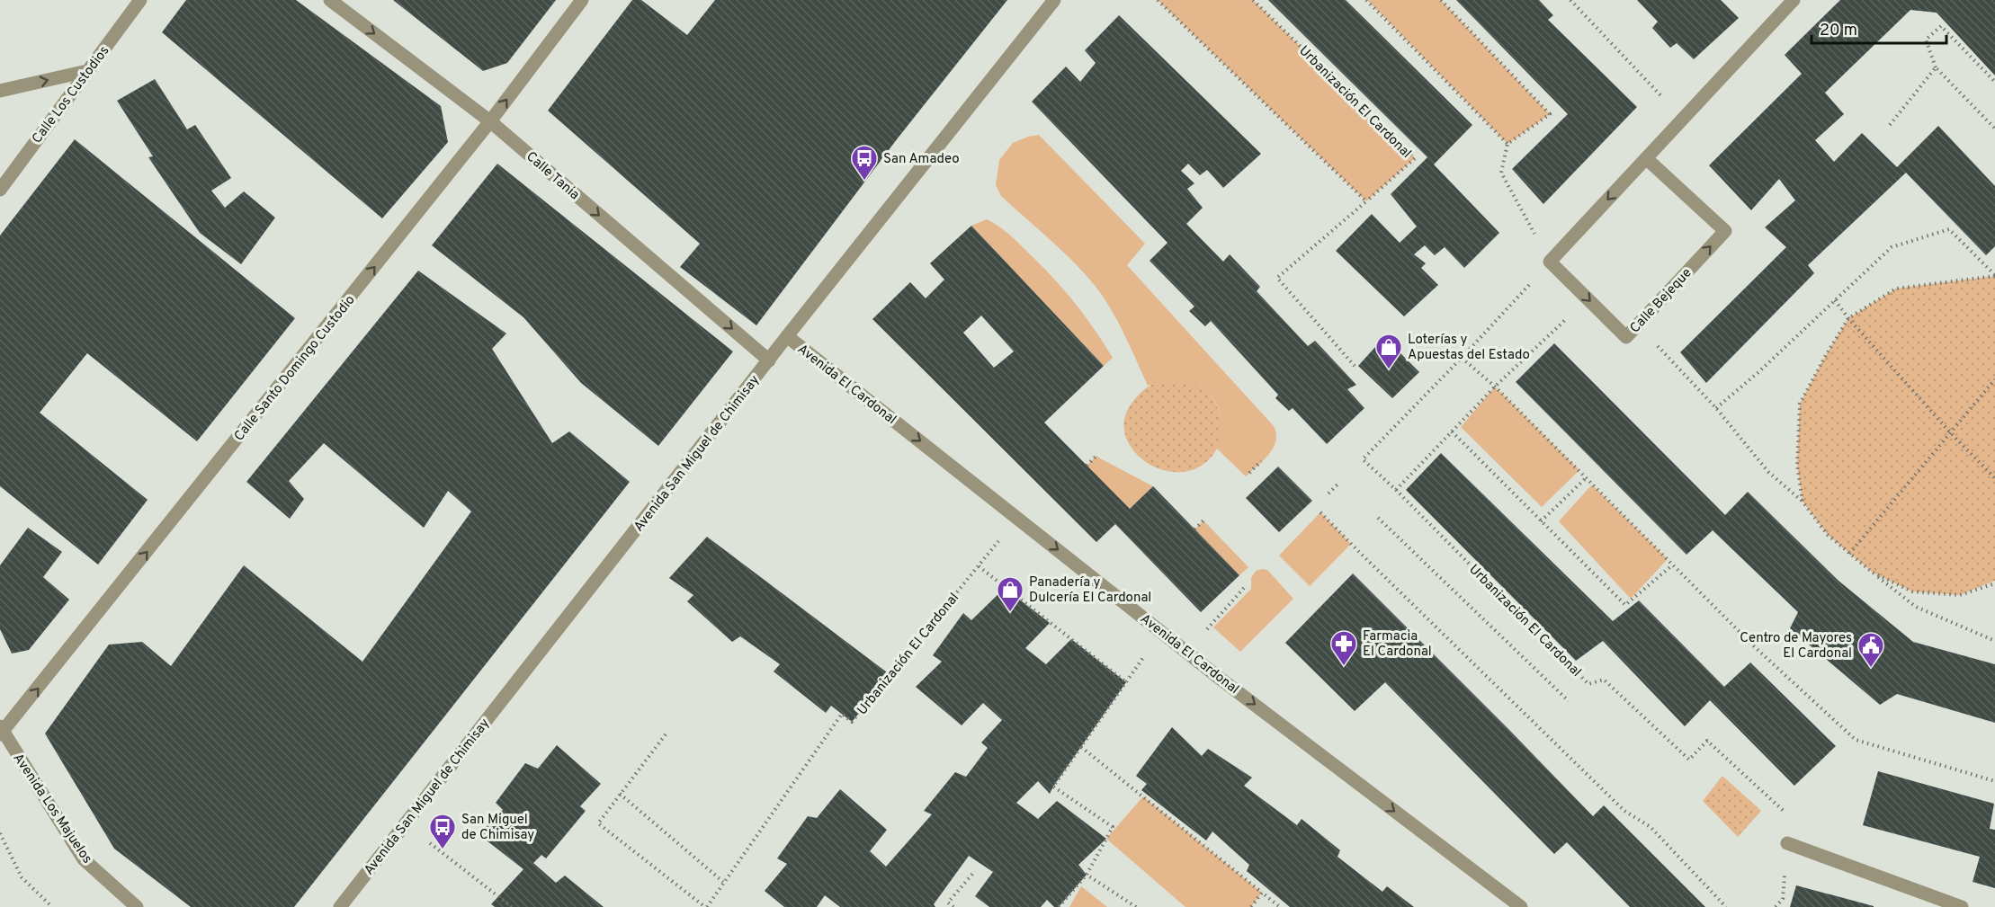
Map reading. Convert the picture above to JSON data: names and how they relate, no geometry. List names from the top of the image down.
{
  "streets": {
    "street": [
      "Calle Los Custodios",
      "Calle Tania",
      "Calle Bejeque",
      "Calle Santo Domingo Custodio",
      "Avenida El Cardonal",
      "Avenida San Miguel de Chimisay",
      "Avenida Los Majuelos"
    ],
    "path": ["Urbanización El Cardonal"]
  },
  "crossings": [
    ["Urbanización El Cardonal", "Calle Bejeque"],
    ["Calle Tania", "Calle Santo Domingo Custodio"],
    ["Calle Tania", "Avenida San Miguel de Chimisay"],
    ["Calle Santo Domingo Custodio", "Avenida Los Majuelos"],
    ["Avenida El Cardonal", "Avenida San Miguel de Chimisay"]
  ],
  "one_way": ["Calle Tania", "Calle Santo Domingo Custodio", "Avenida El Cardonal"],
  "places": {
    "bus stop": ["San Amadeo", "San Miguel de Chimisay"],
    "shop": ["Loterías y Apuestas del Estado", "Panadería y Dulcería El Cardonal"],
    "pharmacy": ["Farmacia El Cardonal"],
    "public building": ["Centro de Mayores El Cardonal"]
  },
  "scale_bar": "20 m"
}
